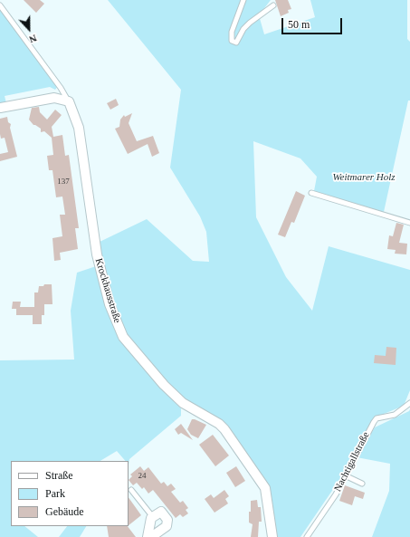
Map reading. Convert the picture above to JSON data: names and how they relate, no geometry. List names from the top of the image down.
{
  "streets": {
    "street": ["Krockhausstraße"],
    "lane": ["Nachtigallstraße"]
  },
  "parks": ["Weitmarer Holz"],
  "house_numbers": ["137", "24"],
  "legend": ["Straße", "Park", "Gebäude"],
  "scale_bar": "50 m",
  "north": "bottom"
}
